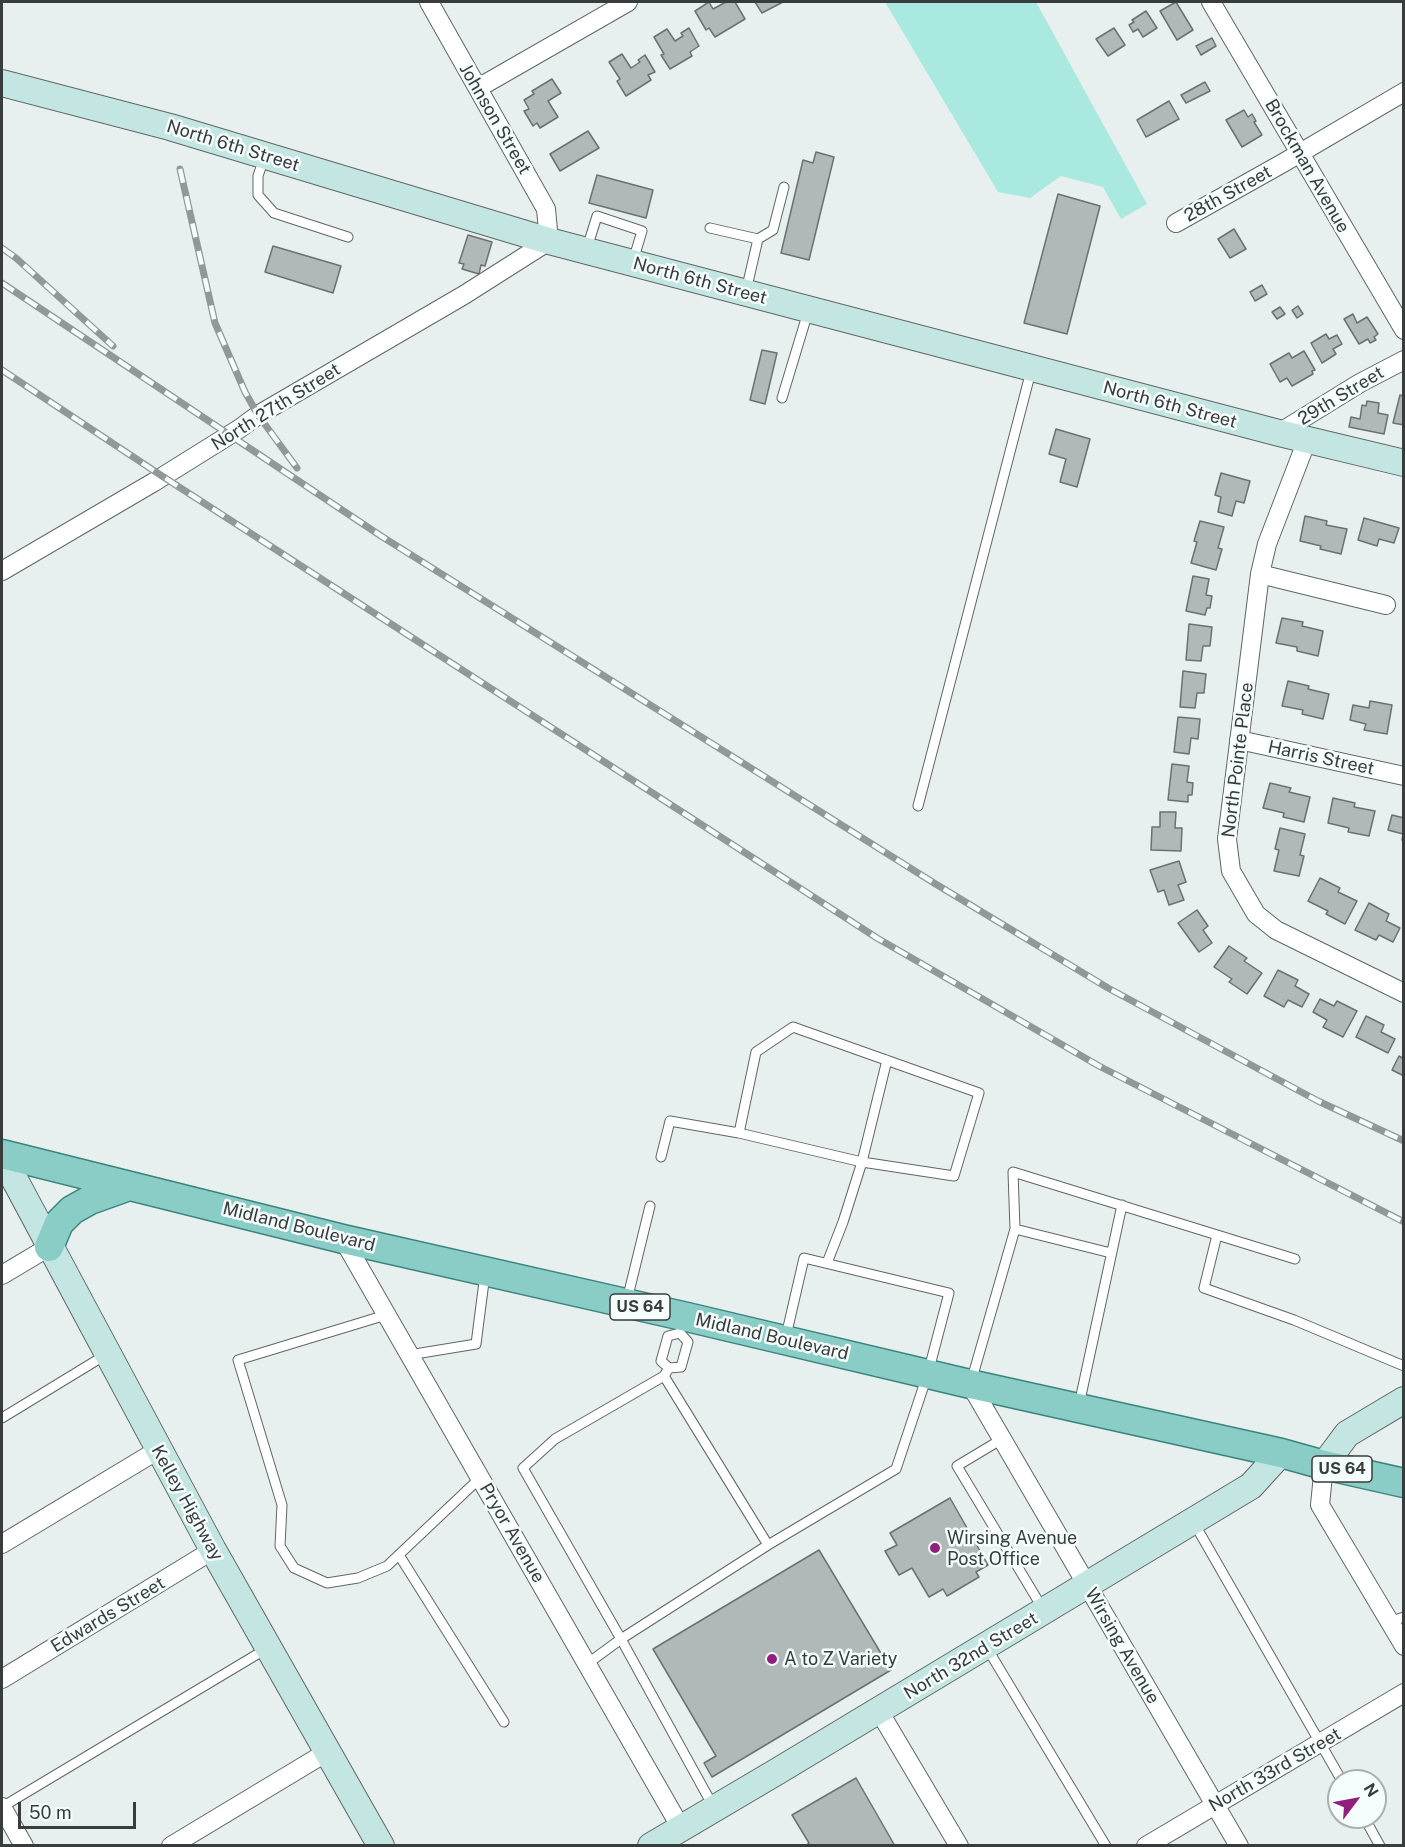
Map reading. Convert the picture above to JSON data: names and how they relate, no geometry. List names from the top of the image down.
{
  "streets": {
    "main road": ["Midland Boulevard", "US 64"],
    "street": [
      "Johnson Street",
      "North 6th Street",
      "Brockman Avenue",
      "28th Street",
      "29th Street",
      "North 27th Street",
      "Harris Street",
      "North Pointe Place",
      "Kelley Highway",
      "Pryor Avenue",
      "Edwards Street",
      "Wirsing Avenue",
      "North 32nd Street",
      "North 33rd Street"
    ]
  },
  "crossings": [
    ["Johnson Street", "North 6th Street"],
    ["Johnson Street", "North 27th Street"],
    ["North 6th Street", "29th Street"],
    ["North 6th Street", "North 27th Street"],
    ["North 6th Street", "North Pointe Place"],
    ["Brockman Avenue", "28th Street"],
    ["Harris Street", "North Pointe Place"],
    ["Midland Boulevard", "Kelley Highway"],
    ["Midland Boulevard", "Pryor Avenue"],
    ["Midland Boulevard", "Wirsing Avenue"],
    ["Midland Boulevard", "North 32nd Street"],
    ["Kelley Highway", "Edwards Street"],
    ["Pryor Avenue", "North 32nd Street"],
    ["Wirsing Avenue", "North 32nd Street"],
    ["Wirsing Avenue", "North 33rd Street"]
  ],
  "places": ["Wirsing Avenue Post Office", "A to Z Variety"],
  "scale_bar": "50 m",
  "north": "top right"
}
